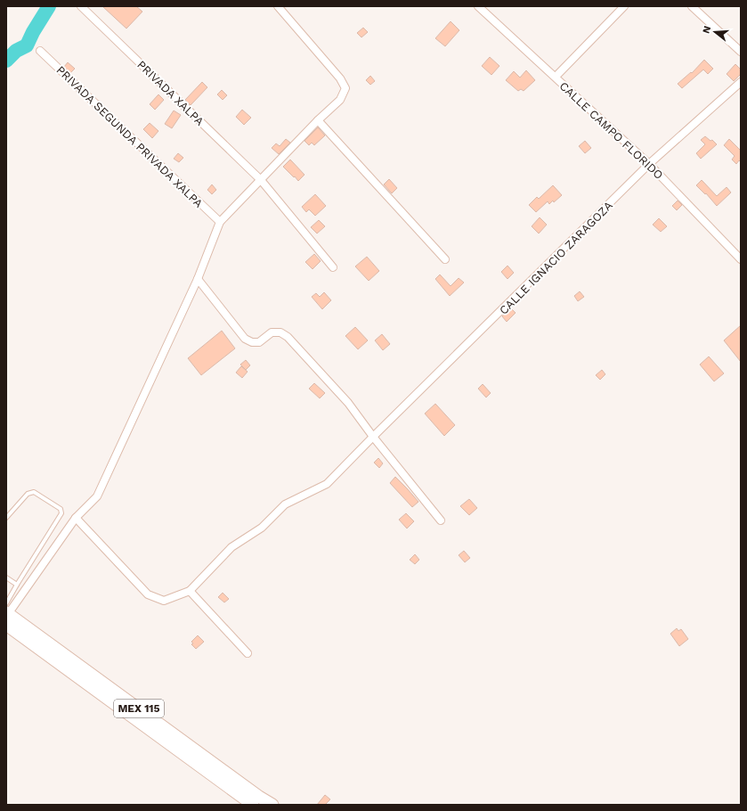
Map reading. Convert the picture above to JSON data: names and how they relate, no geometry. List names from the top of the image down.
{
  "streets": {
    "main road": ["MEX 115"],
    "street": [
      "PRIVADA XALPA",
      "CALLE CAMPO FLORIDO",
      "PRIVADA SEGUNDA PRIVADA XALPA",
      "CALLE IGNACIO ZARAGOZA"
    ]
  },
  "crossings": [
    ["CALLE CAMPO FLORIDO", "CALLE IGNACIO ZARAGOZA"]
  ],
  "north": "left"
}
